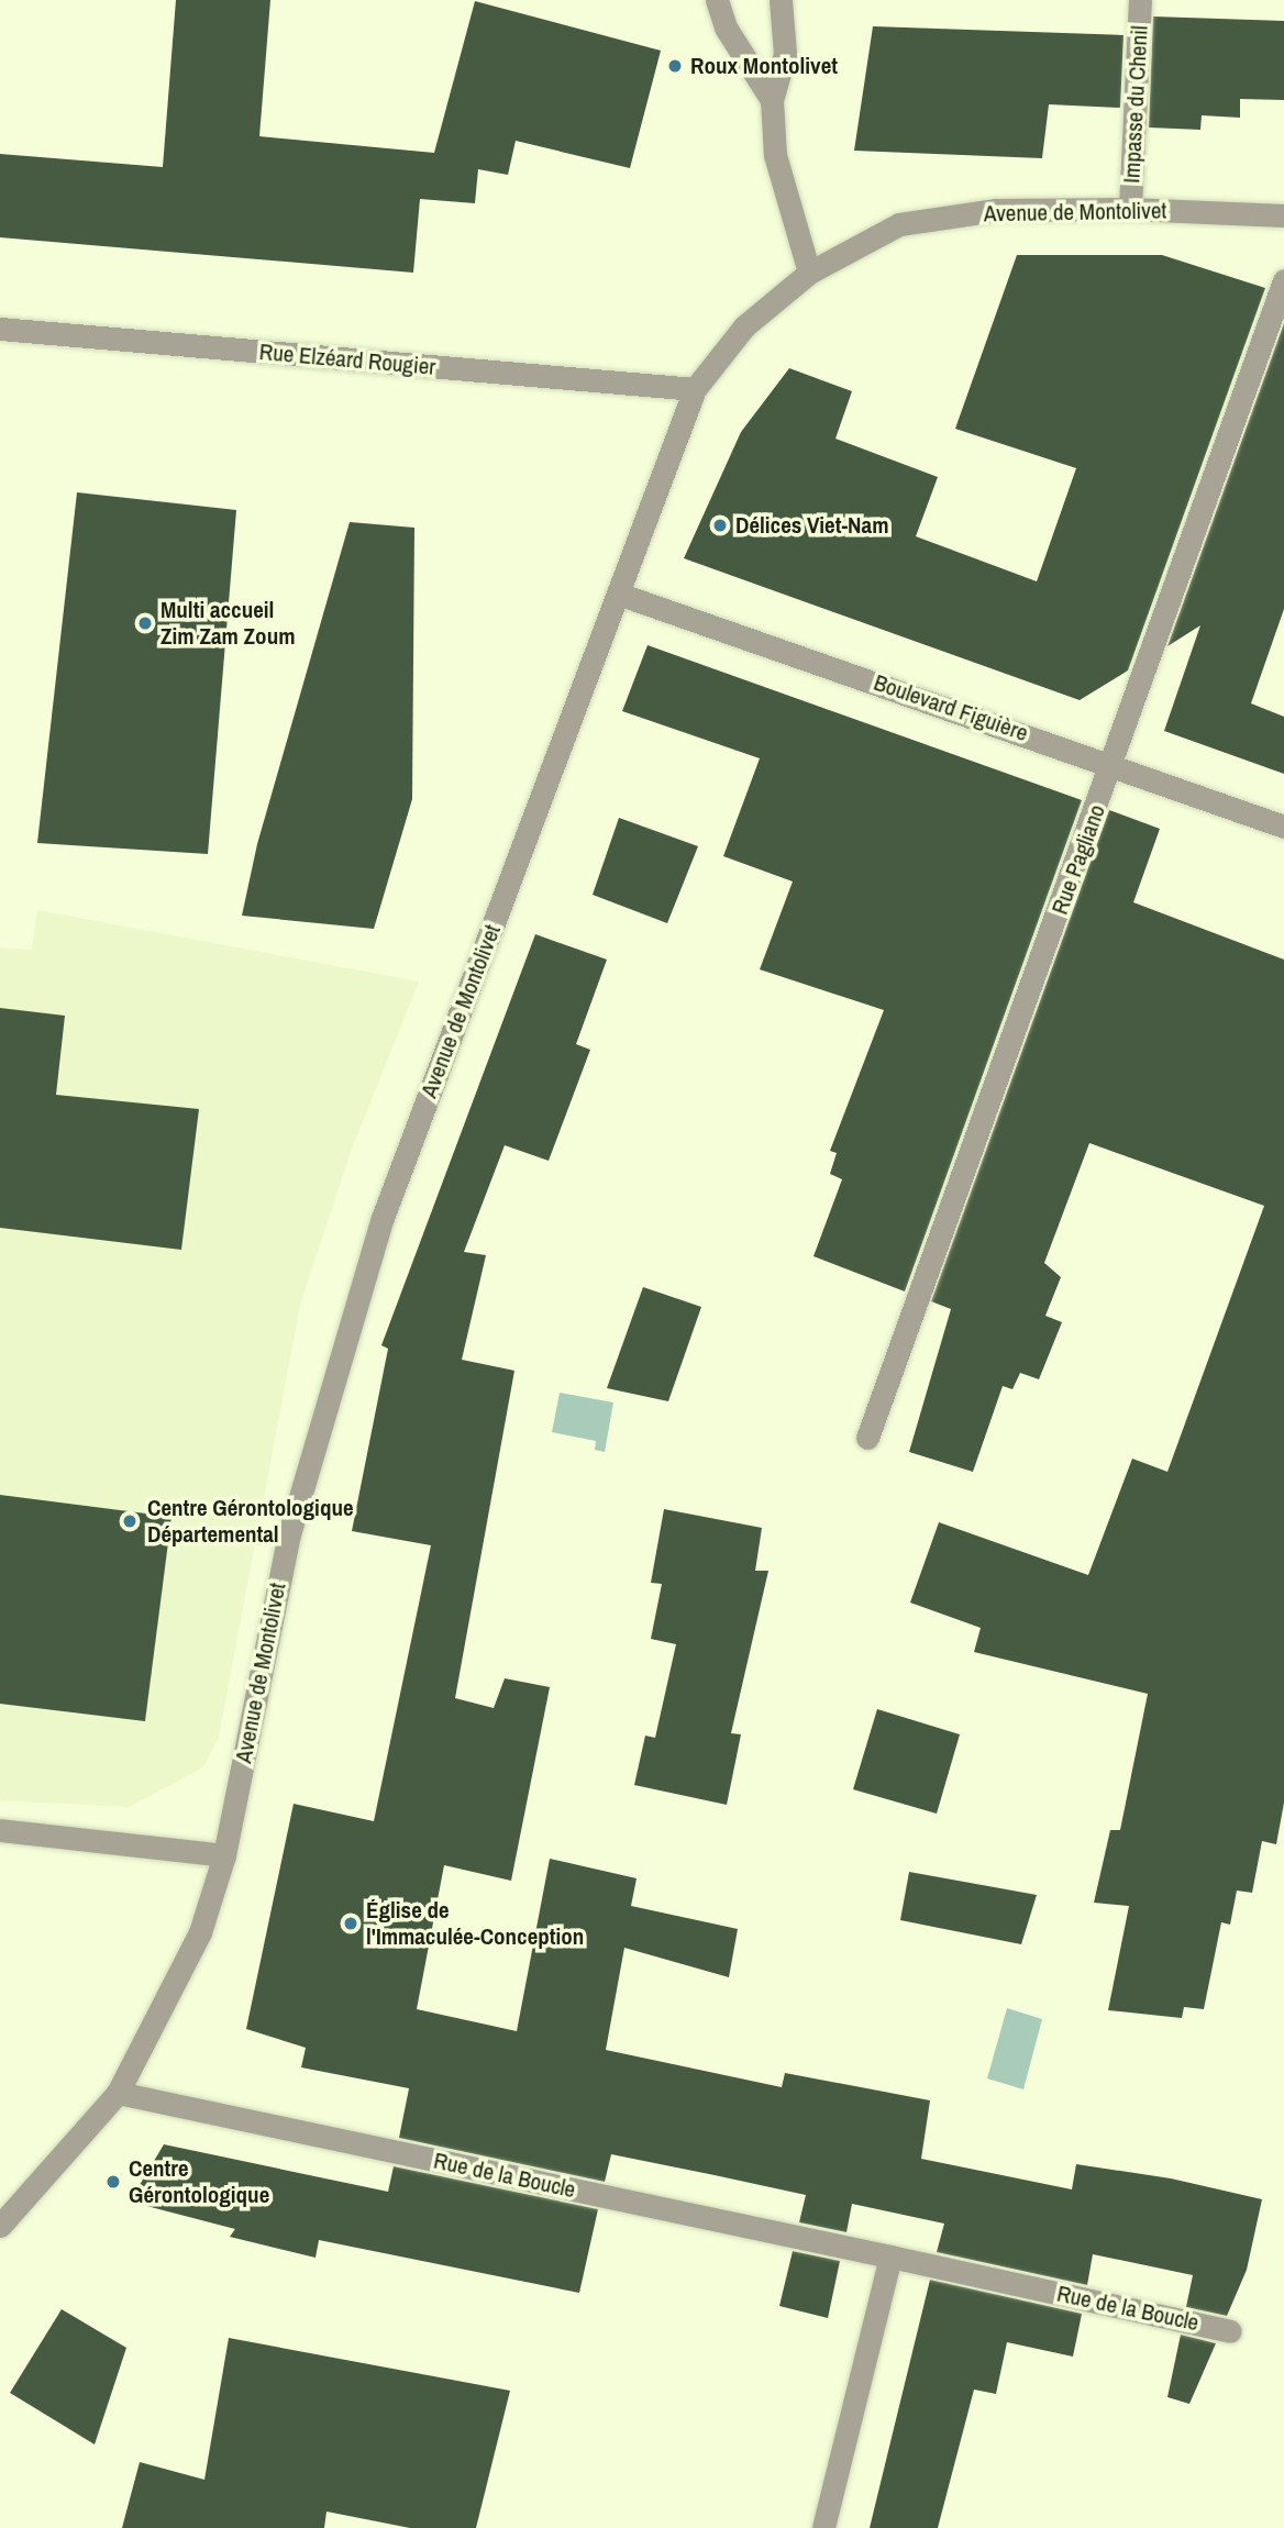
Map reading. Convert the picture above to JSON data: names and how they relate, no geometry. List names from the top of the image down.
{
  "streets": {
    "street": [
      "Impasse du Chenil",
      "Avenue de Montolivet",
      "Rue Elzéard Rougier",
      "Boulevard Figuière",
      "Rue Pagliano",
      "Rue de la Boucle"
    ]
  },
  "crossings": [
    ["Impasse du Chenil", "Avenue de Montolivet"],
    ["Avenue de Montolivet", "Rue Elzéard Rougier"],
    ["Avenue de Montolivet", "Boulevard Figuière"],
    ["Avenue de Montolivet", "Rue de la Boucle"],
    ["Boulevard Figuière", "Rue Pagliano"]
  ],
  "places": [
    "Roux Montolivet",
    "Délices Viet-Nam",
    "Multi accueil Zim Zam Zoum",
    "Centre Gérontologique Départemental",
    "Église de l'Immaculée-Conception",
    "Centre Gérontologique"
  ]
}
